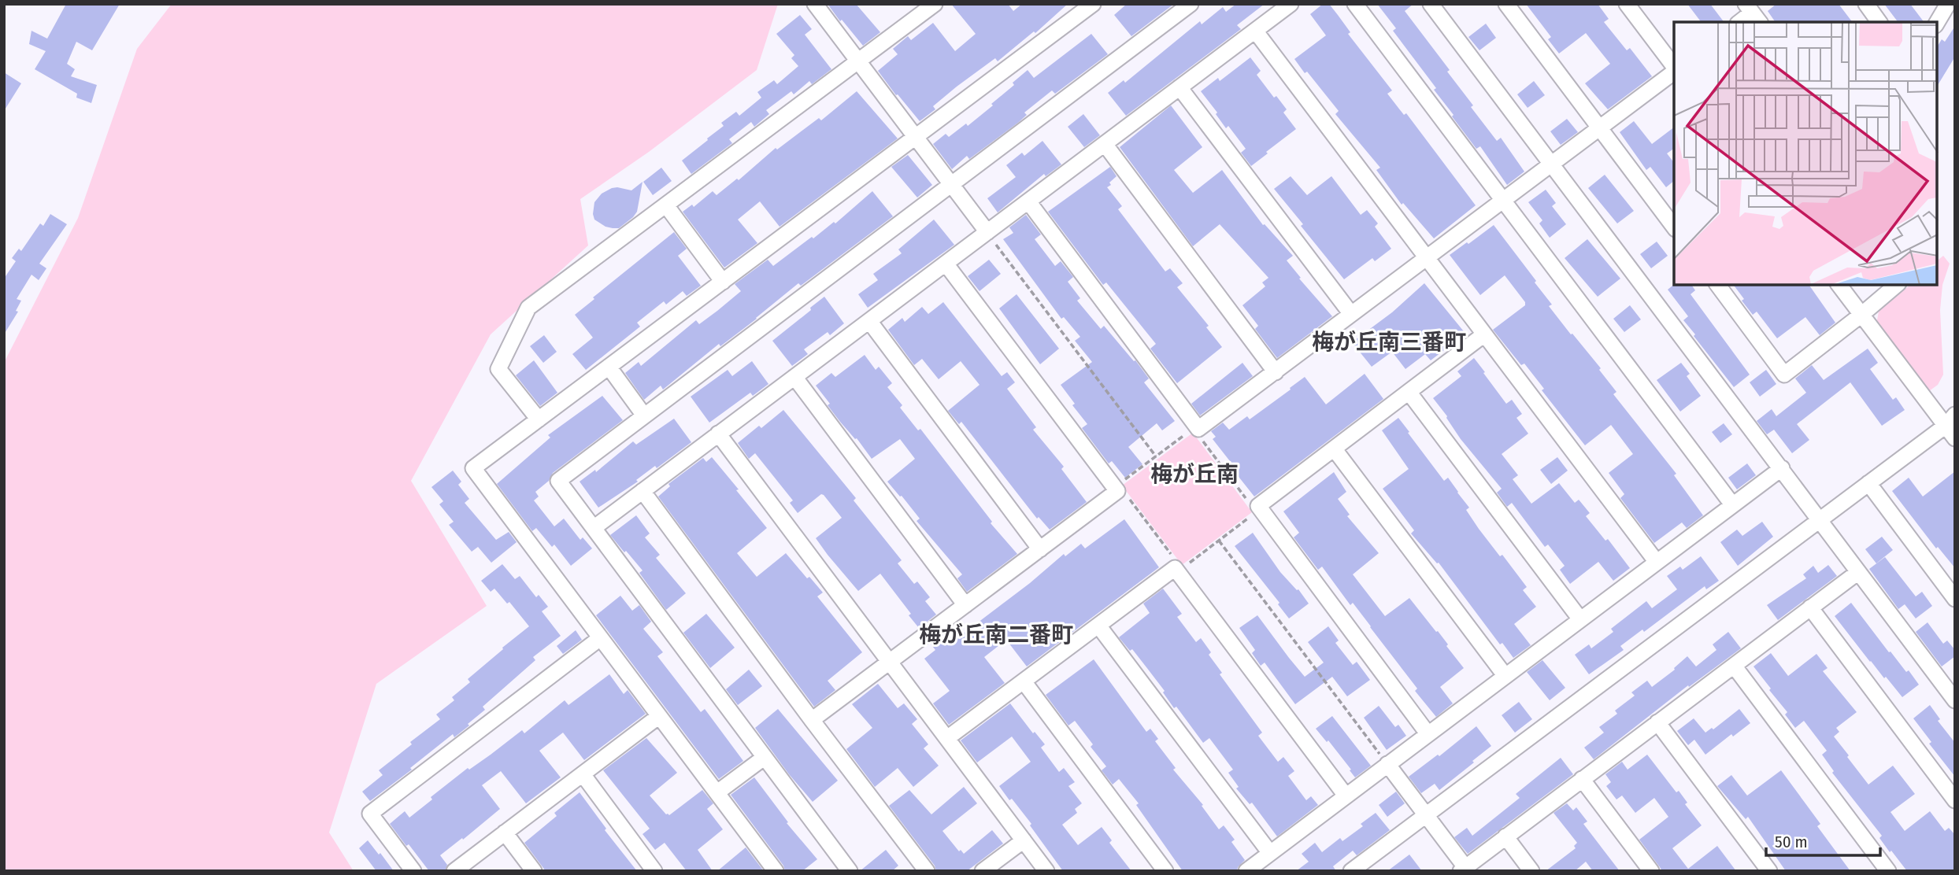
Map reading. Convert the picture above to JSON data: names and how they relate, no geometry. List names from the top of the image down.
{
  "districts": ["梅が丘南三番町", "梅が丘南", "梅が丘南二番町"],
  "scale_bar": "50 m"
}
